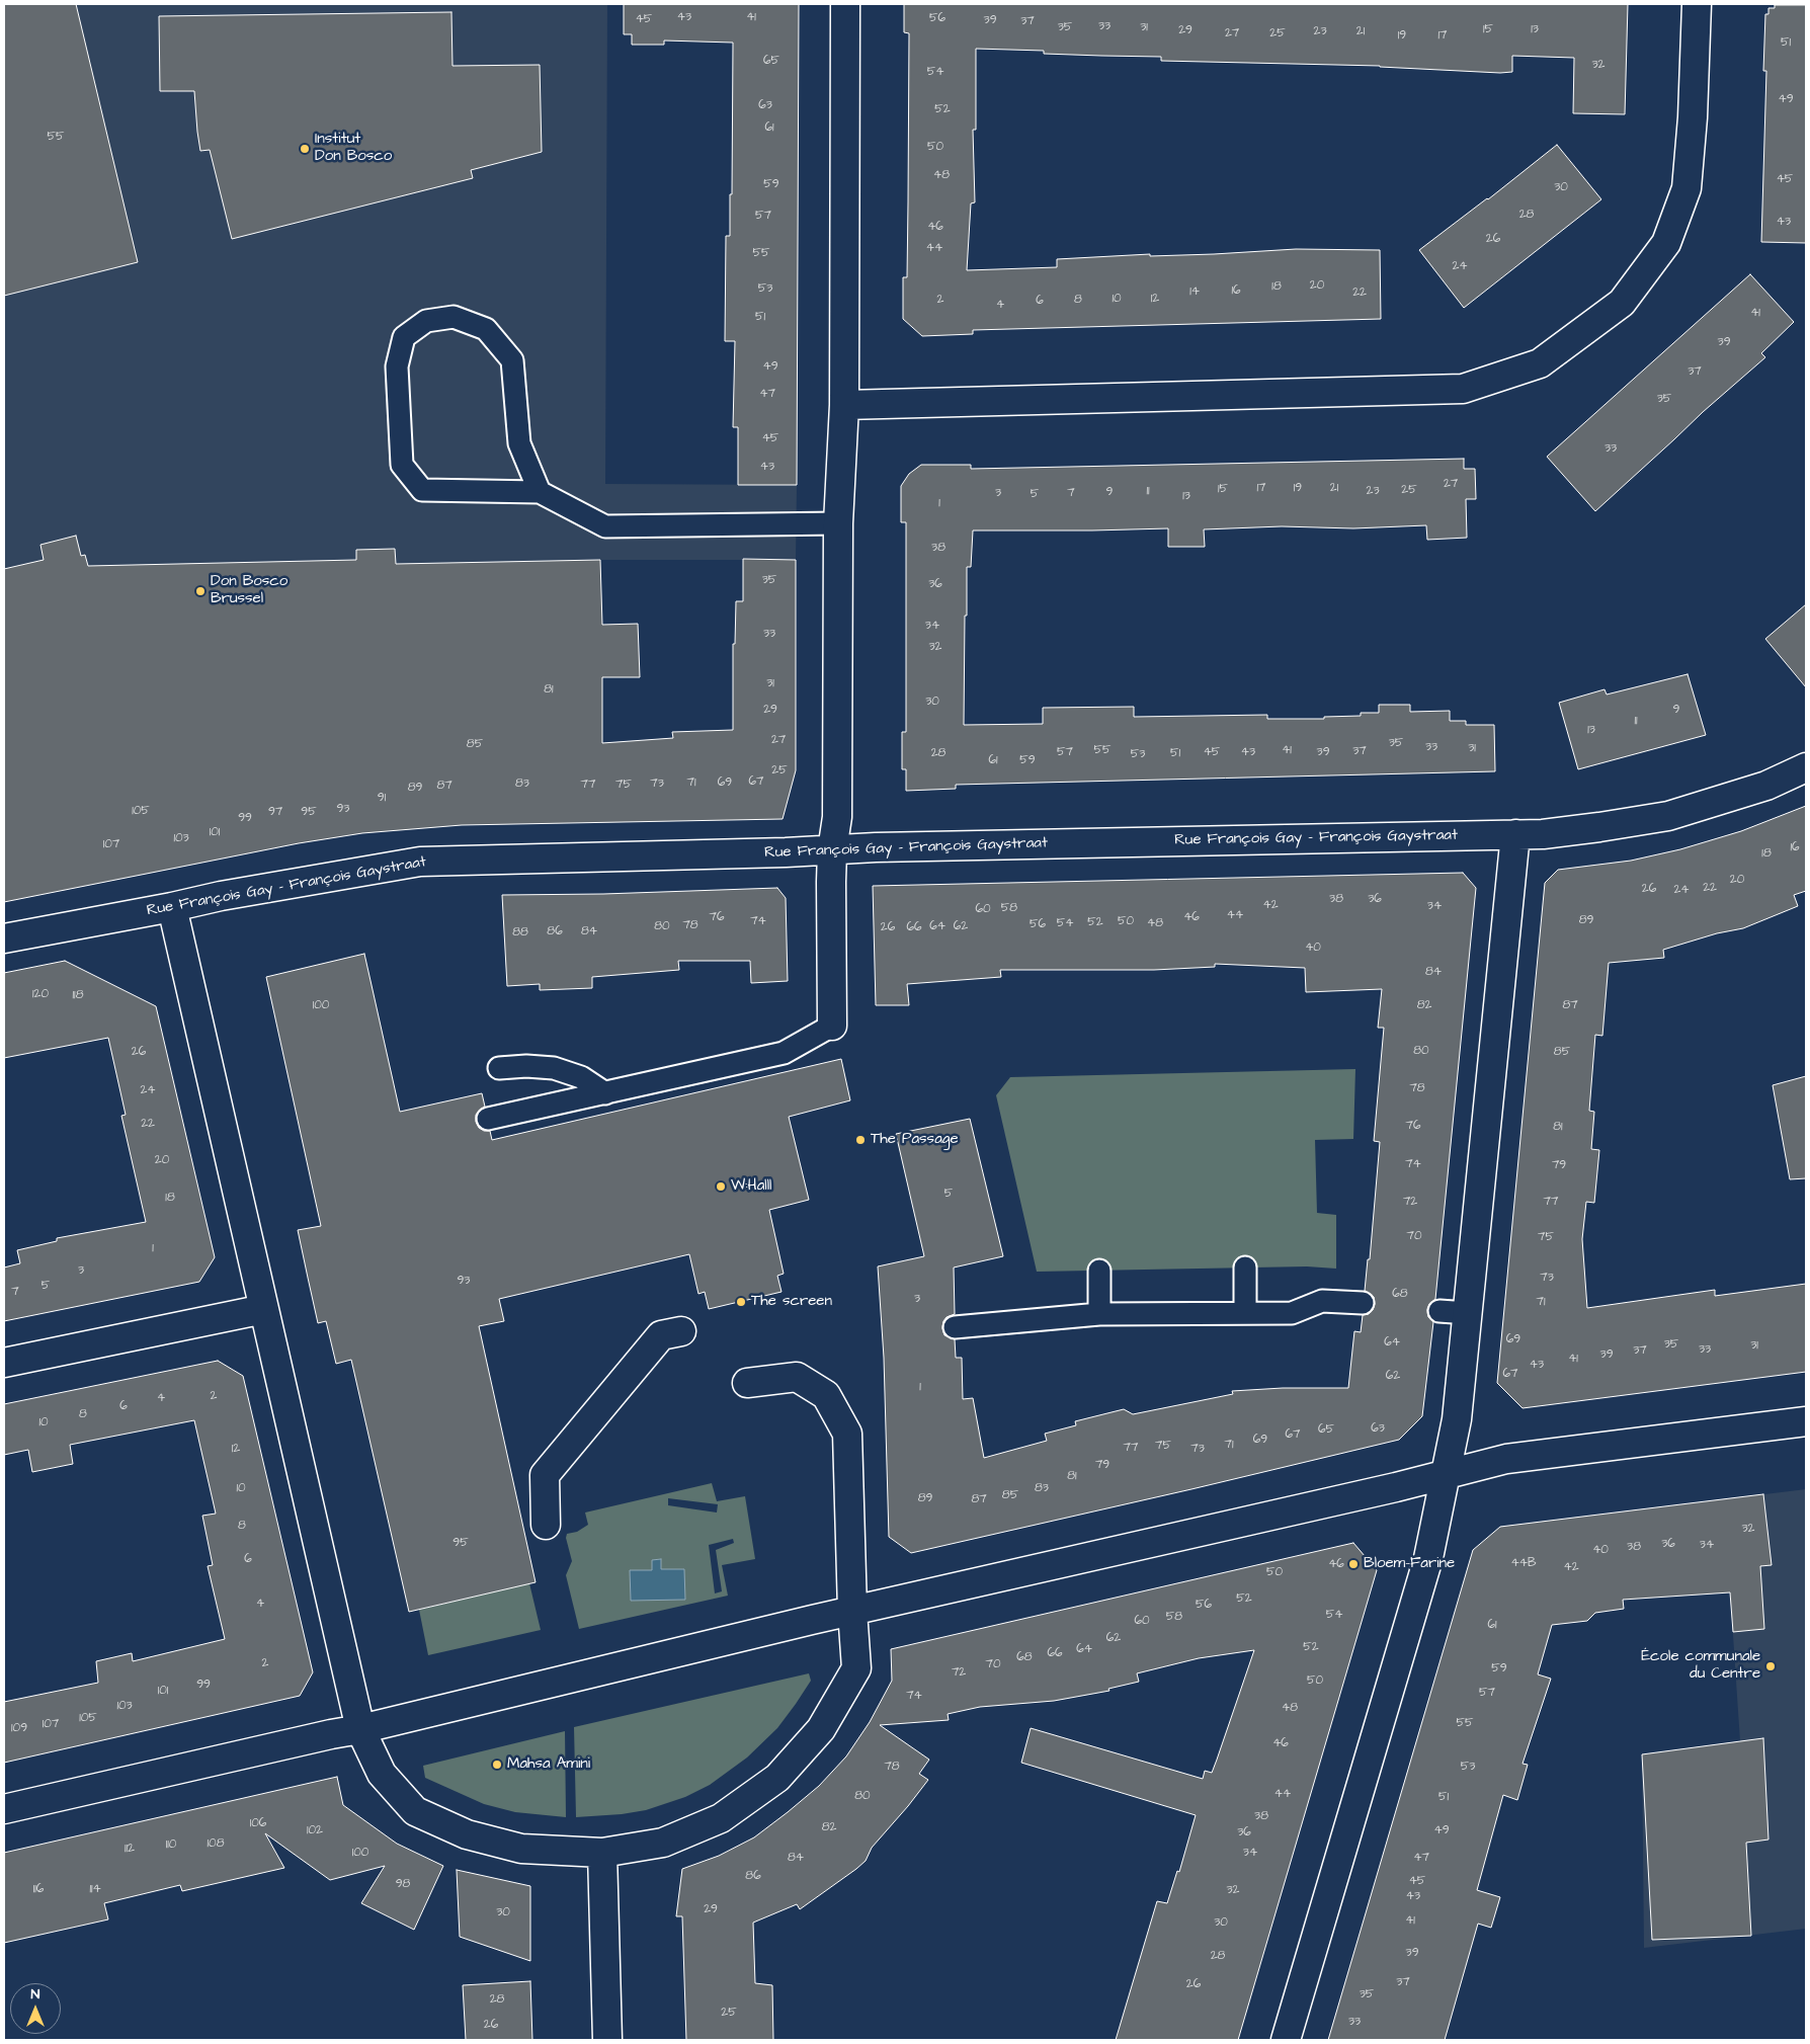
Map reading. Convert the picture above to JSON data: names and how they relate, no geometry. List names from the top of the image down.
{
  "streets": {
    "street": ["Rue François Gay - François Gaystraat"]
  },
  "places": [
    "Institut Don Bosco",
    "Don Bosco Brussel",
    "The Passage",
    "W:Halll",
    "The screen",
    "Bloem-Farine",
    "École communale du Centre",
    "Mahsa Amini"
  ],
  "house_numbers": [
    "43",
    "41",
    "56",
    "45",
    "39",
    "37",
    "33",
    "35",
    "31",
    "15",
    "13",
    "29",
    "23",
    "21",
    "27",
    "25",
    "19",
    "17",
    "51",
    "65",
    "32",
    "54",
    "49",
    "63",
    "52",
    "61",
    "55",
    "50",
    "48",
    "45",
    "59",
    "30",
    "28",
    "57",
    "43",
    "46",
    "26",
    "44",
    "55",
    "24",
    "20",
    "18",
    "53",
    "16",
    "14",
    "22",
    "10",
    "12",
    "2",
    "8",
    "6",
    "4",
    "41",
    "51",
    "39",
    "49",
    "37",
    "47",
    "35",
    "45",
    "33",
    "43",
    "27",
    "17",
    "19",
    "21",
    "15",
    "25",
    "11",
    "23",
    "9",
    "3",
    "7",
    "5",
    "13",
    "1",
    "38",
    "35",
    "36",
    "34",
    "33",
    "32",
    "31",
    "81",
    "30",
    "29",
    "9",
    "11",
    "13",
    "27",
    "35",
    "85",
    "33",
    "31",
    "55",
    "41",
    "37",
    "57",
    "45",
    "43",
    "39",
    "28",
    "51",
    "53",
    "61",
    "59",
    "25",
    "67",
    "71",
    "69",
    "83",
    "73",
    "77",
    "75",
    "87",
    "89",
    "91",
    "93",
    "105",
    "97",
    "95",
    "99",
    "101",
    "103",
    "107",
    "16",
    "18",
    "20",
    "22",
    "26",
    "24",
    "38",
    "36",
    "42",
    "34",
    "58",
    "60",
    "44",
    "76",
    "46",
    "89",
    "74",
    "50",
    "52",
    "54",
    "48",
    "56",
    "78",
    "80",
    "64",
    "62",
    "26",
    "66",
    "86",
    "84",
    "88",
    "40",
    "84",
    "120",
    "118",
    "100",
    "82",
    "87",
    "80",
    "26",
    "85",
    "78",
    "24",
    "22",
    "76",
    "81",
    "20",
    "74",
    "79",
    "5",
    "18",
    "72",
    "77",
    "70",
    "75",
    "1",
    "3",
    "73",
    "93",
    "5",
    "7",
    "68",
    "3",
    "71",
    "69",
    "64",
    "35",
    "31",
    "33",
    "37",
    "39",
    "41",
    "43",
    "67",
    "62",
    "1",
    "2",
    "4",
    "6",
    "8",
    "10",
    "63",
    "65",
    "67",
    "69",
    "71",
    "75",
    "77",
    "12",
    "73",
    "79",
    "81",
    "10",
    "83",
    "85",
    "89",
    "87",
    "8",
    "32",
    "95",
    "36",
    "34",
    "38",
    "40",
    "6",
    "44B",
    "46",
    "42",
    "50",
    "52",
    "4",
    "56",
    "54",
    "58",
    "60",
    "61",
    "62",
    "52",
    "64",
    "66",
    "68",
    "2",
    "70",
    "59",
    "72",
    "50",
    "99",
    "101",
    "57",
    "74",
    "103",
    "48",
    "105",
    "55",
    "107",
    "109",
    "46",
    "78",
    "53",
    "44",
    "80",
    "51",
    "38",
    "106",
    "82",
    "102",
    "49",
    "36",
    "108",
    "110",
    "112",
    "100",
    "34",
    "84",
    "47",
    "86",
    "45",
    "98",
    "116",
    "114",
    "32",
    "43",
    "29",
    "30",
    "41",
    "30",
    "39",
    "28",
    "37",
    "26",
    "35",
    "28",
    "25",
    "33",
    "26"
  ],
  "north": "top"
}
